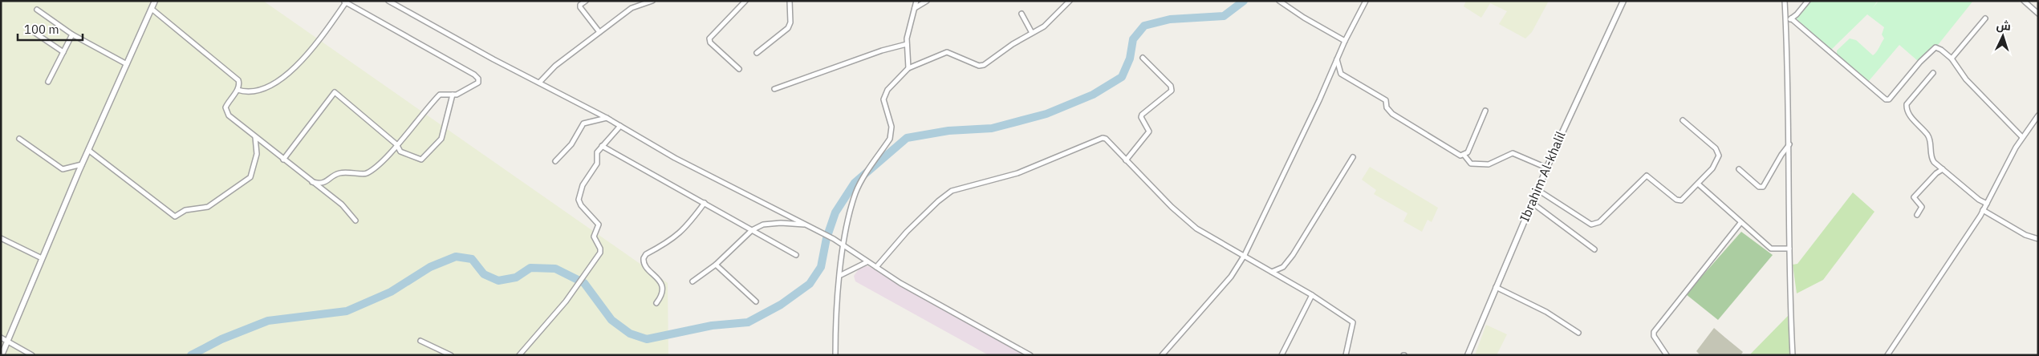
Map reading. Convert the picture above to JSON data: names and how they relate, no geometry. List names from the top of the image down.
{
  "streets": {
    "street": ["Ibrahim Al-khalil"]
  },
  "scale_bar": "100 m",
  "north": "top"
}
